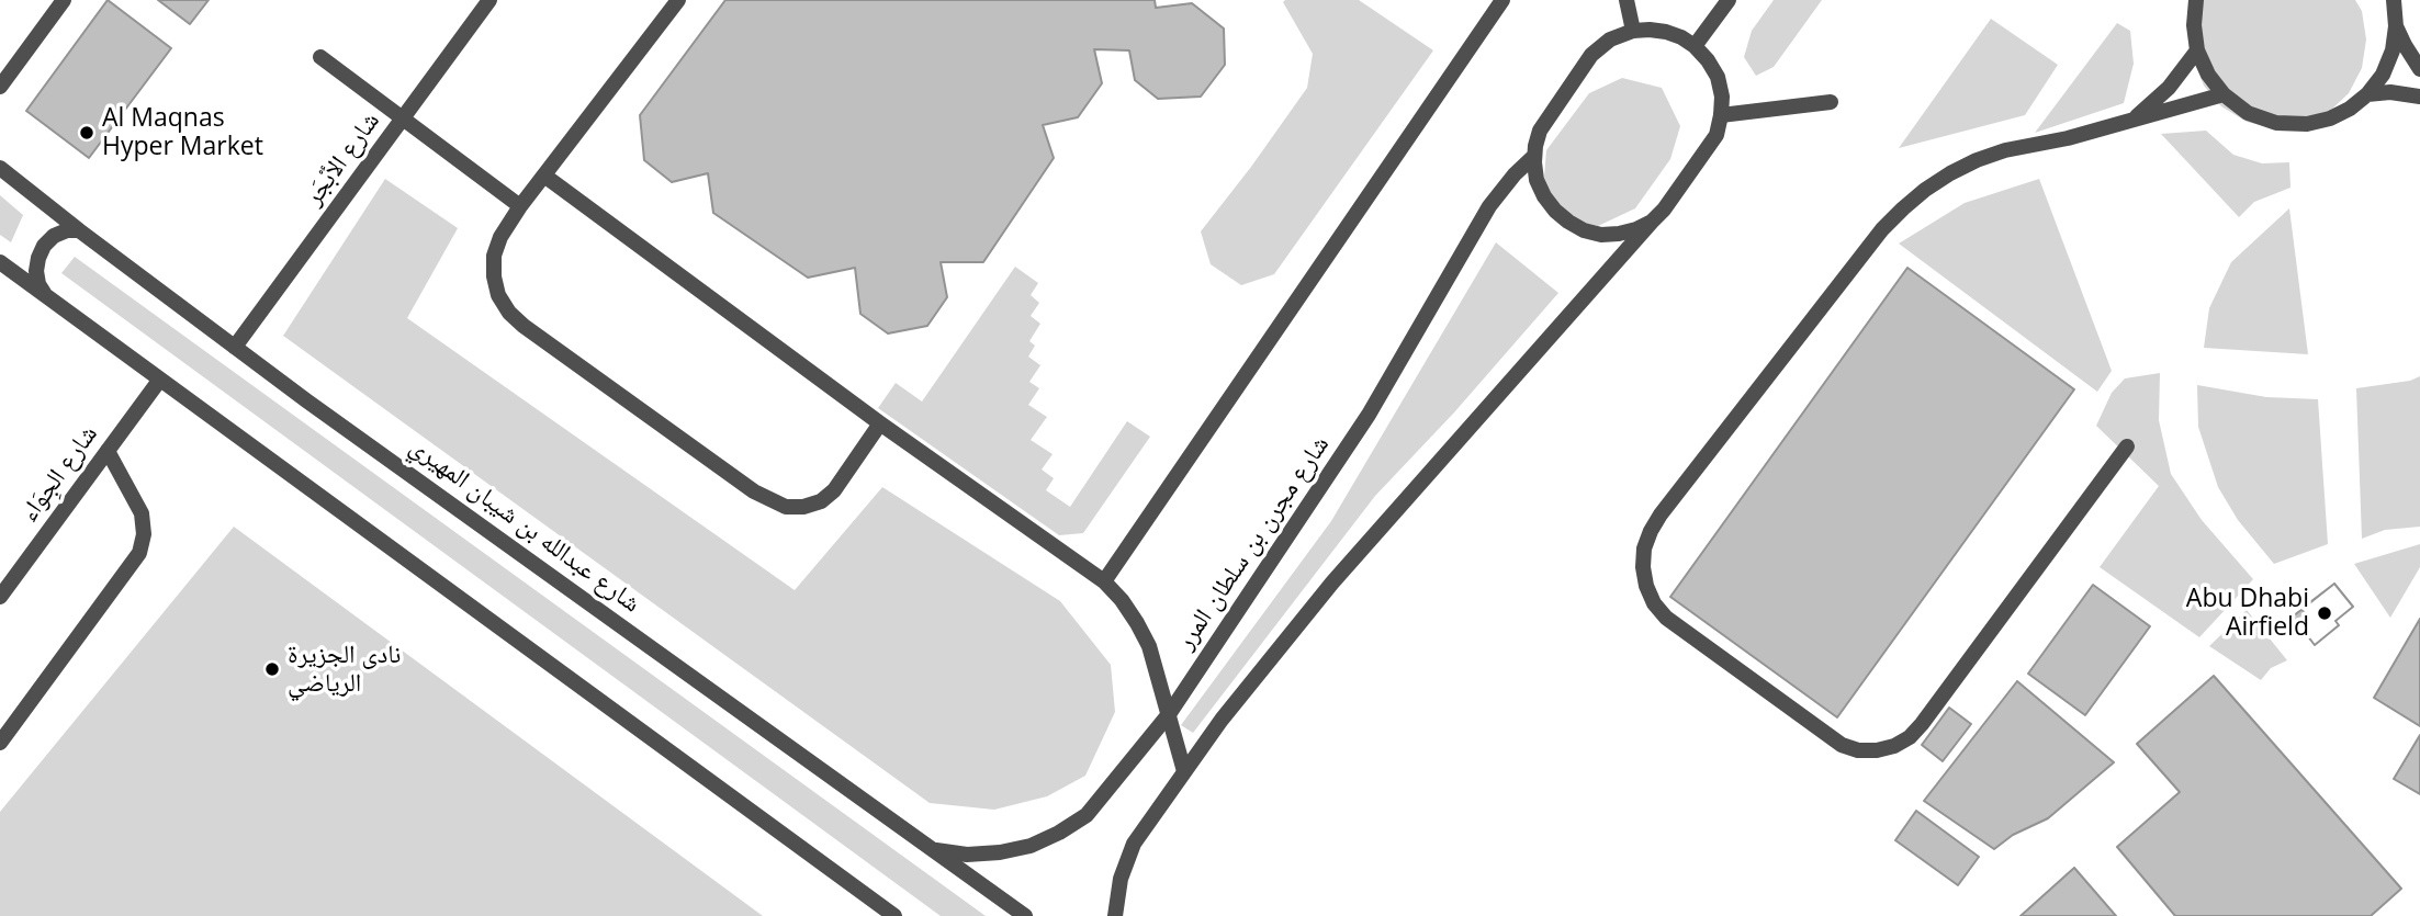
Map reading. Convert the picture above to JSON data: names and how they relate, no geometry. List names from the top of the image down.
{
  "streets": {
    "street": [
      "شارع الأبْجَر",
      "شارع الجِوَاء",
      "شارع عبدالله بن شيبان المهيري",
      "شارع مجرن بن سلطان المرر"
    ]
  },
  "crossings": [
    ["شارع الأبْجَر", "شارع عبدالله بن شيبان المهيري"],
    ["شارع عبدالله بن شيبان المهيري", "شارع مجرن بن سلطان المرر"]
  ],
  "places": ["Al Maqnas Hyper Market", "Abu Dhabi Airfield", "نادى الجزيرة الرياضي"]
}
